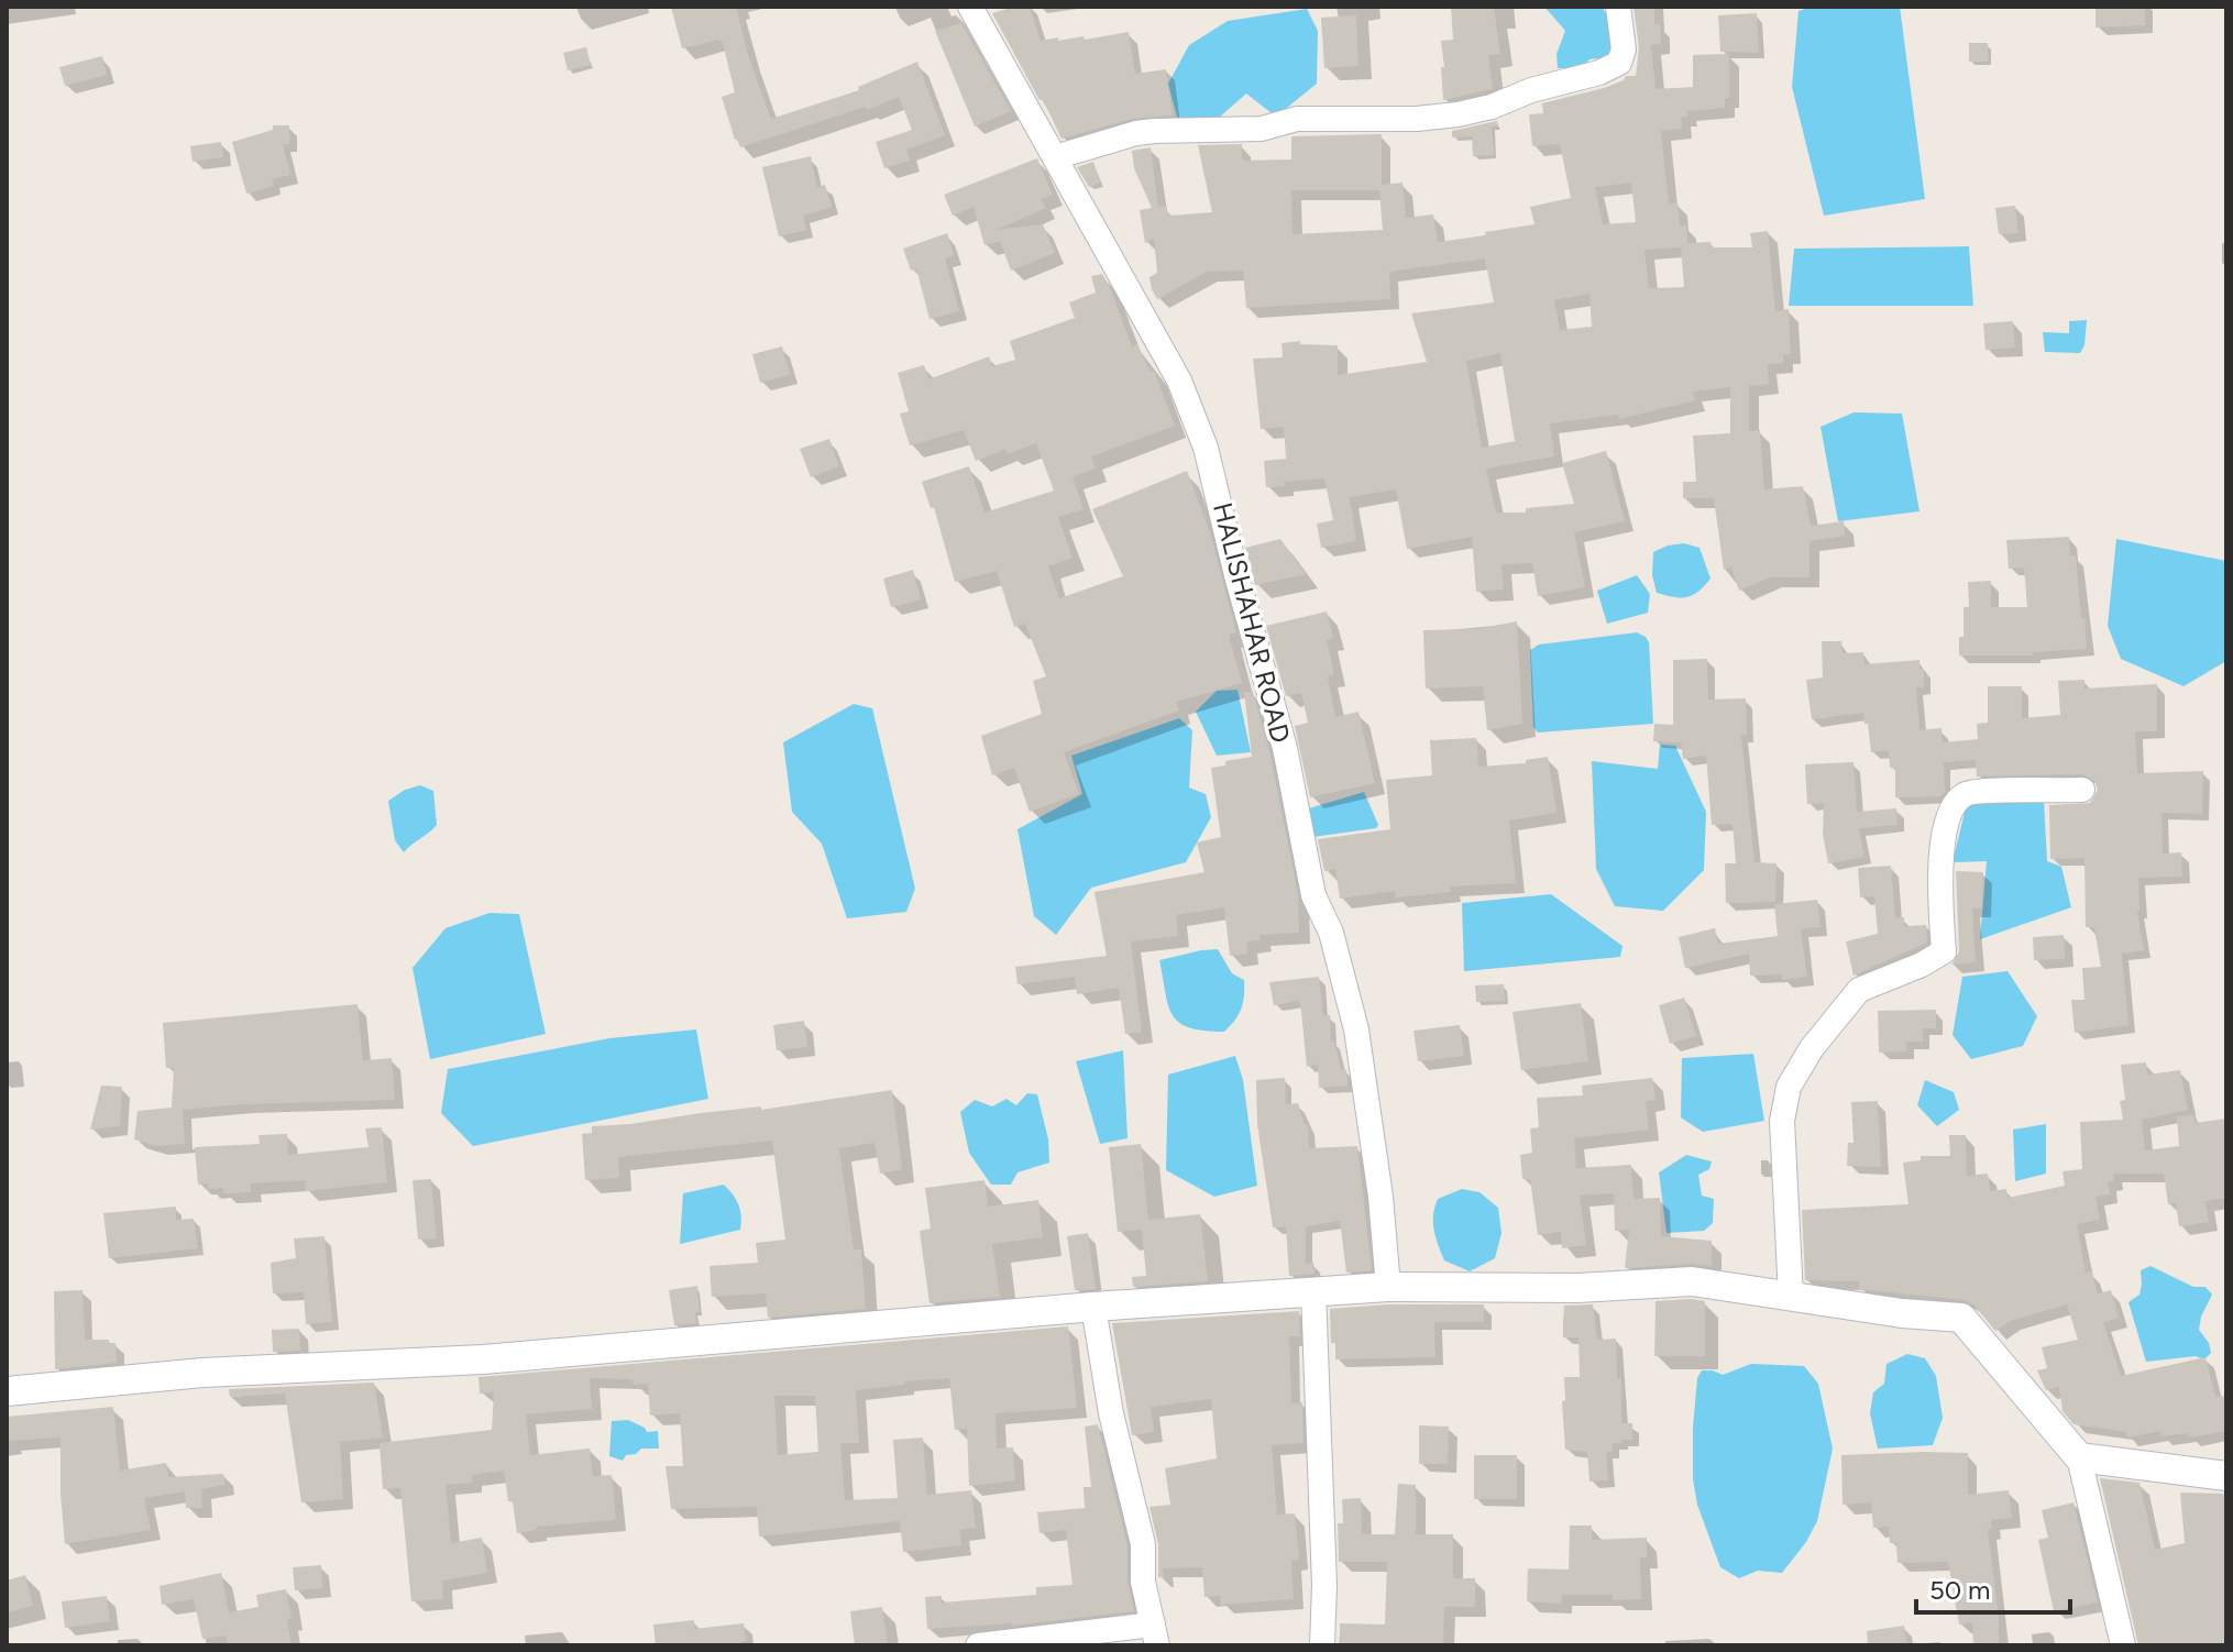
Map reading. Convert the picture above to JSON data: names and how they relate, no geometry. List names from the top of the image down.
{
  "streets": {
    "street": ["HALISHAHAR ROAD"]
  },
  "scale_bar": "50 m"
}
